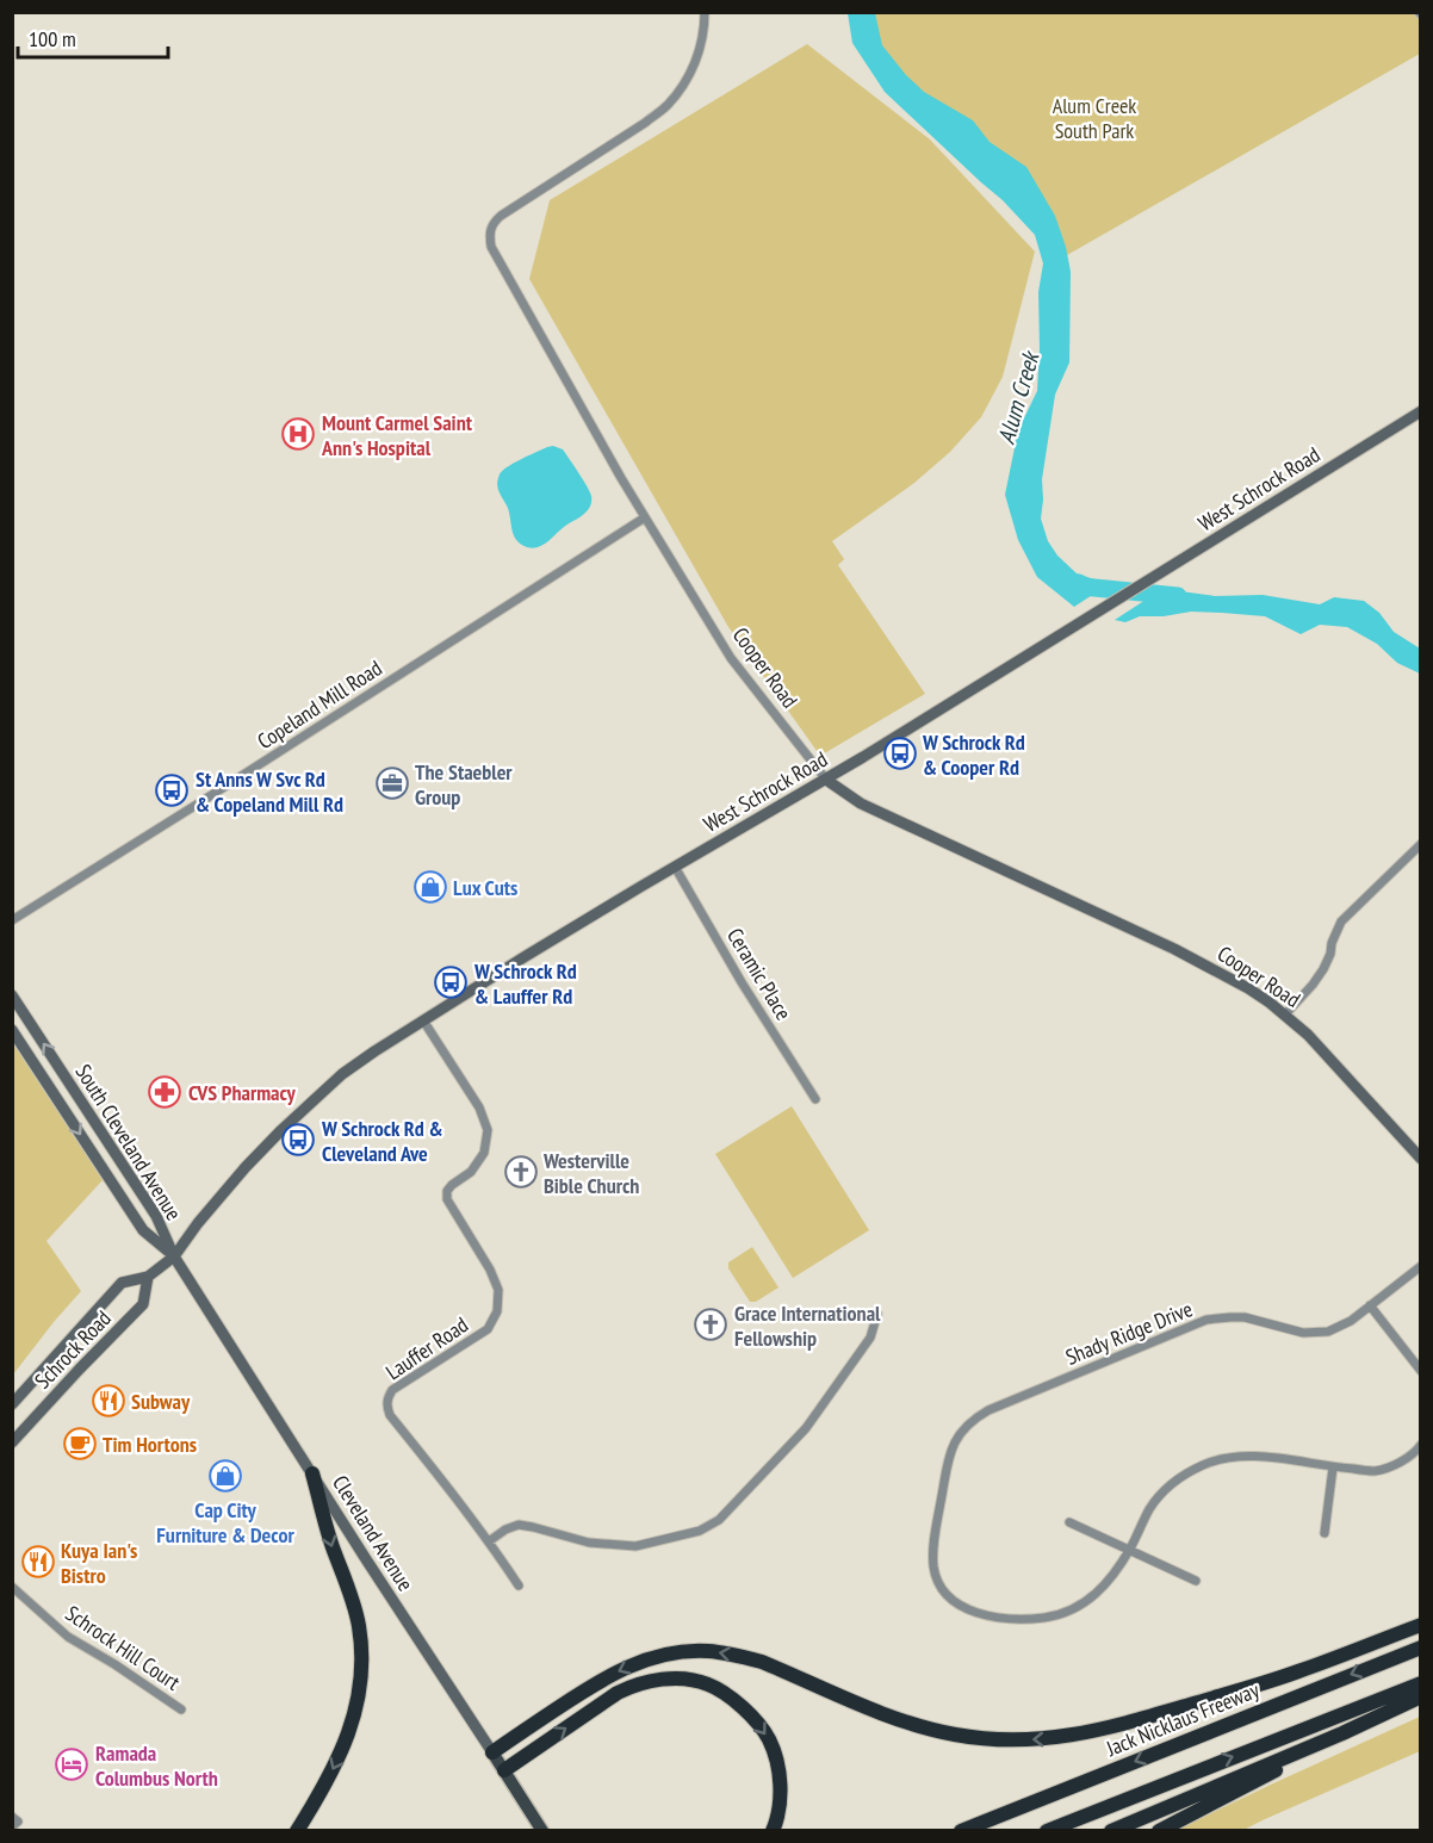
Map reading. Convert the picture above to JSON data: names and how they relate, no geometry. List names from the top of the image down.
{
  "streets": {
    "highway": ["Jack Nicklaus Freeway"],
    "main road": [
      "West Schrock Road",
      "Cooper Road",
      "South Cleveland Avenue",
      "Schrock Road",
      "Cleveland Avenue"
    ],
    "street": [
      "Copeland Mill Road",
      "Ceramic Place",
      "Shady Ridge Drive",
      "Lauffer Road",
      "Schrock Hill Court"
    ]
  },
  "crossings": [
    ["West Schrock Road", "Cooper Road"],
    ["West Schrock Road", "Ceramic Place"],
    ["West Schrock Road", "South Cleveland Avenue"],
    ["West Schrock Road", "Lauffer Road"],
    ["West Schrock Road", "Schrock Road"],
    ["West Schrock Road", "Cleveland Avenue"],
    ["Cooper Road", "Copeland Mill Road"],
    ["South Cleveland Avenue", "Schrock Road"],
    ["South Cleveland Avenue", "Cleveland Avenue"],
    ["Schrock Road", "Cleveland Avenue"]
  ],
  "water": ["Alum Creek"],
  "parks": ["Alum Creek South Park"],
  "places": {
    "hospital": ["Mount Carmel Saint Ann's Hospital"],
    "bus stop": [
      "W Schrock Rd & Cooper Rd",
      "St Anns W Svc Rd & Copeland Mill Rd",
      "W Schrock Rd & Lauffer Rd",
      "W Schrock Rd & Cleveland Ave"
    ],
    "office": ["The Staebler Group"],
    "shop": ["Lux Cuts", "Cap City Furniture & Decor"],
    "pharmacy": ["CVS Pharmacy"],
    "church": ["Westerville Bible Church", "Grace International Fellowship"],
    "restaurant": ["Subway", "Kuya Ian's Bistro"],
    "cafe": ["Tim Hortons"],
    "hotel": ["Ramada Columbus North"]
  },
  "scale_bar": "100 m"
}
